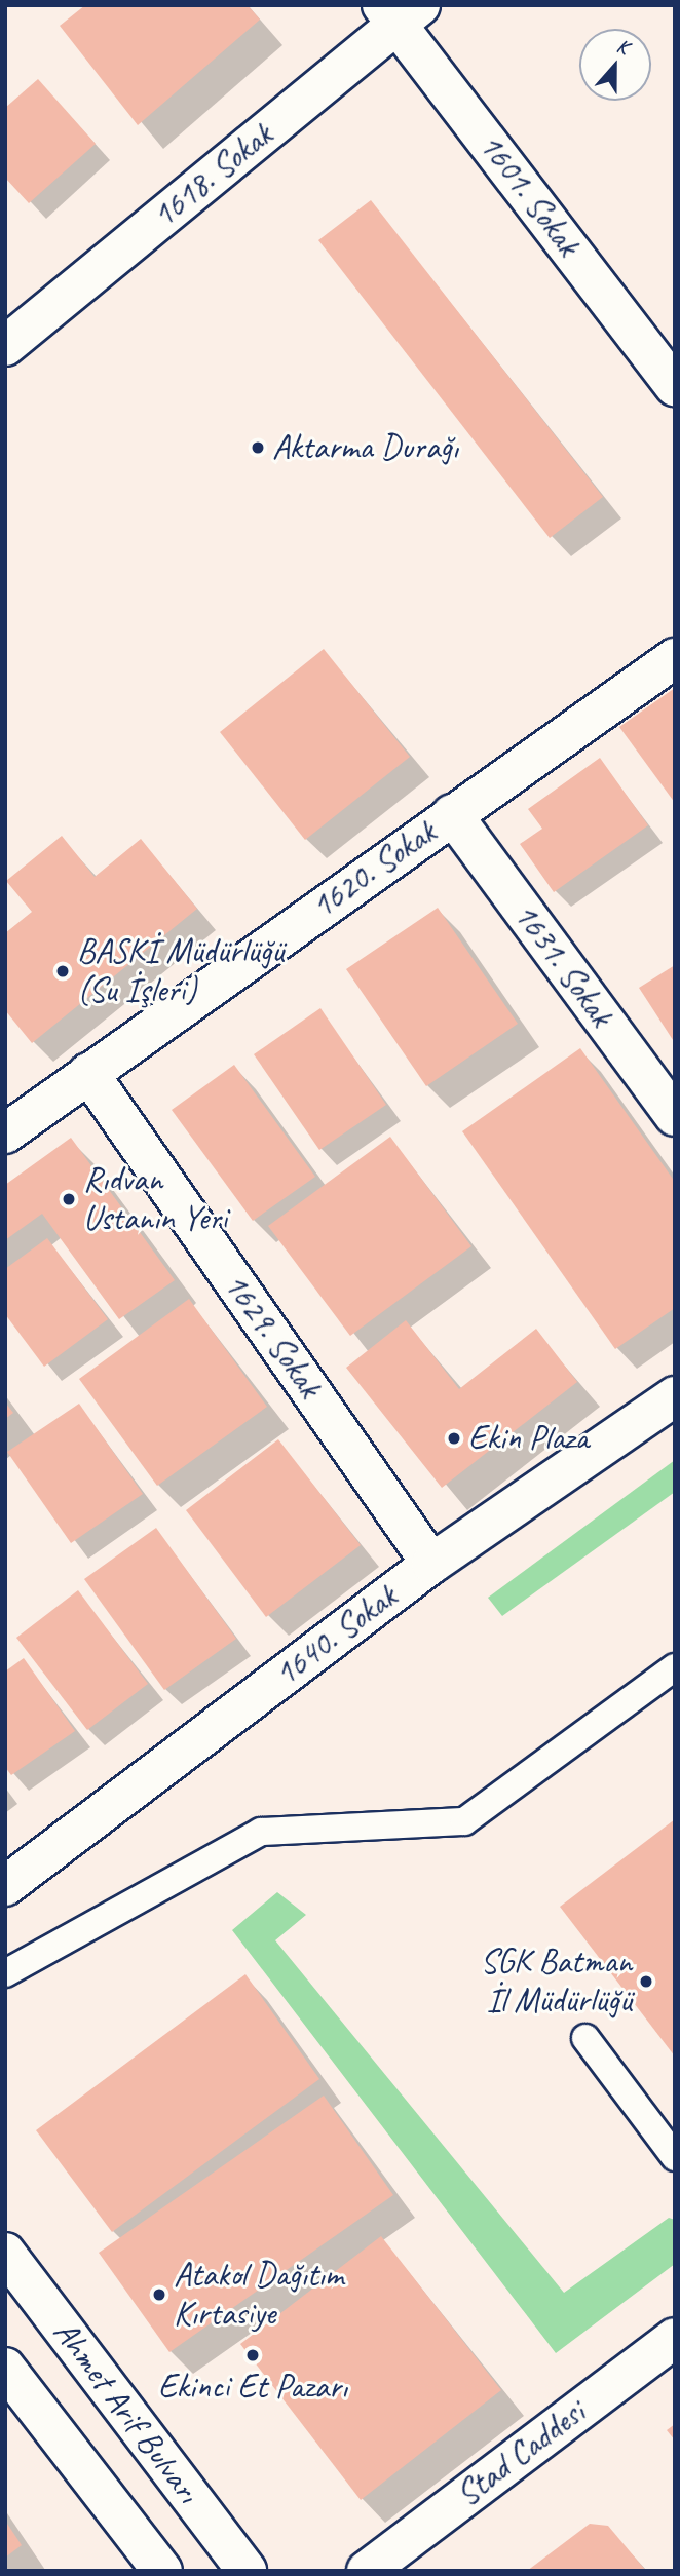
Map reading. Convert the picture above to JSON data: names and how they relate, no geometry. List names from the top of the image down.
{
  "streets": {
    "street": [
      "1618. Sokak",
      "1601. Sokak",
      "1620. Sokak",
      "1631. Sokak",
      "1629. Sokak",
      "1640. Sokak",
      "Ahmet Arif Bulvarı",
      "Stad Caddesi"
    ]
  },
  "crossings": [
    ["1618. Sokak", "1601. Sokak"],
    ["1620. Sokak", "1631. Sokak"],
    ["1620. Sokak", "1629. Sokak"],
    ["1629. Sokak", "1640. Sokak"]
  ],
  "places": [
    "Aktarma Durağı",
    "BASKİ Müdürlüğü (Su İşleri)",
    "Rıdvan Ustanın Yeri",
    "Ekin Plaza",
    "SGK Batman İl Müdürlüğü",
    "Atakol Dağıtım Kırtasiye",
    "Ekinci Et Pazarı"
  ],
  "north": "top"
}
